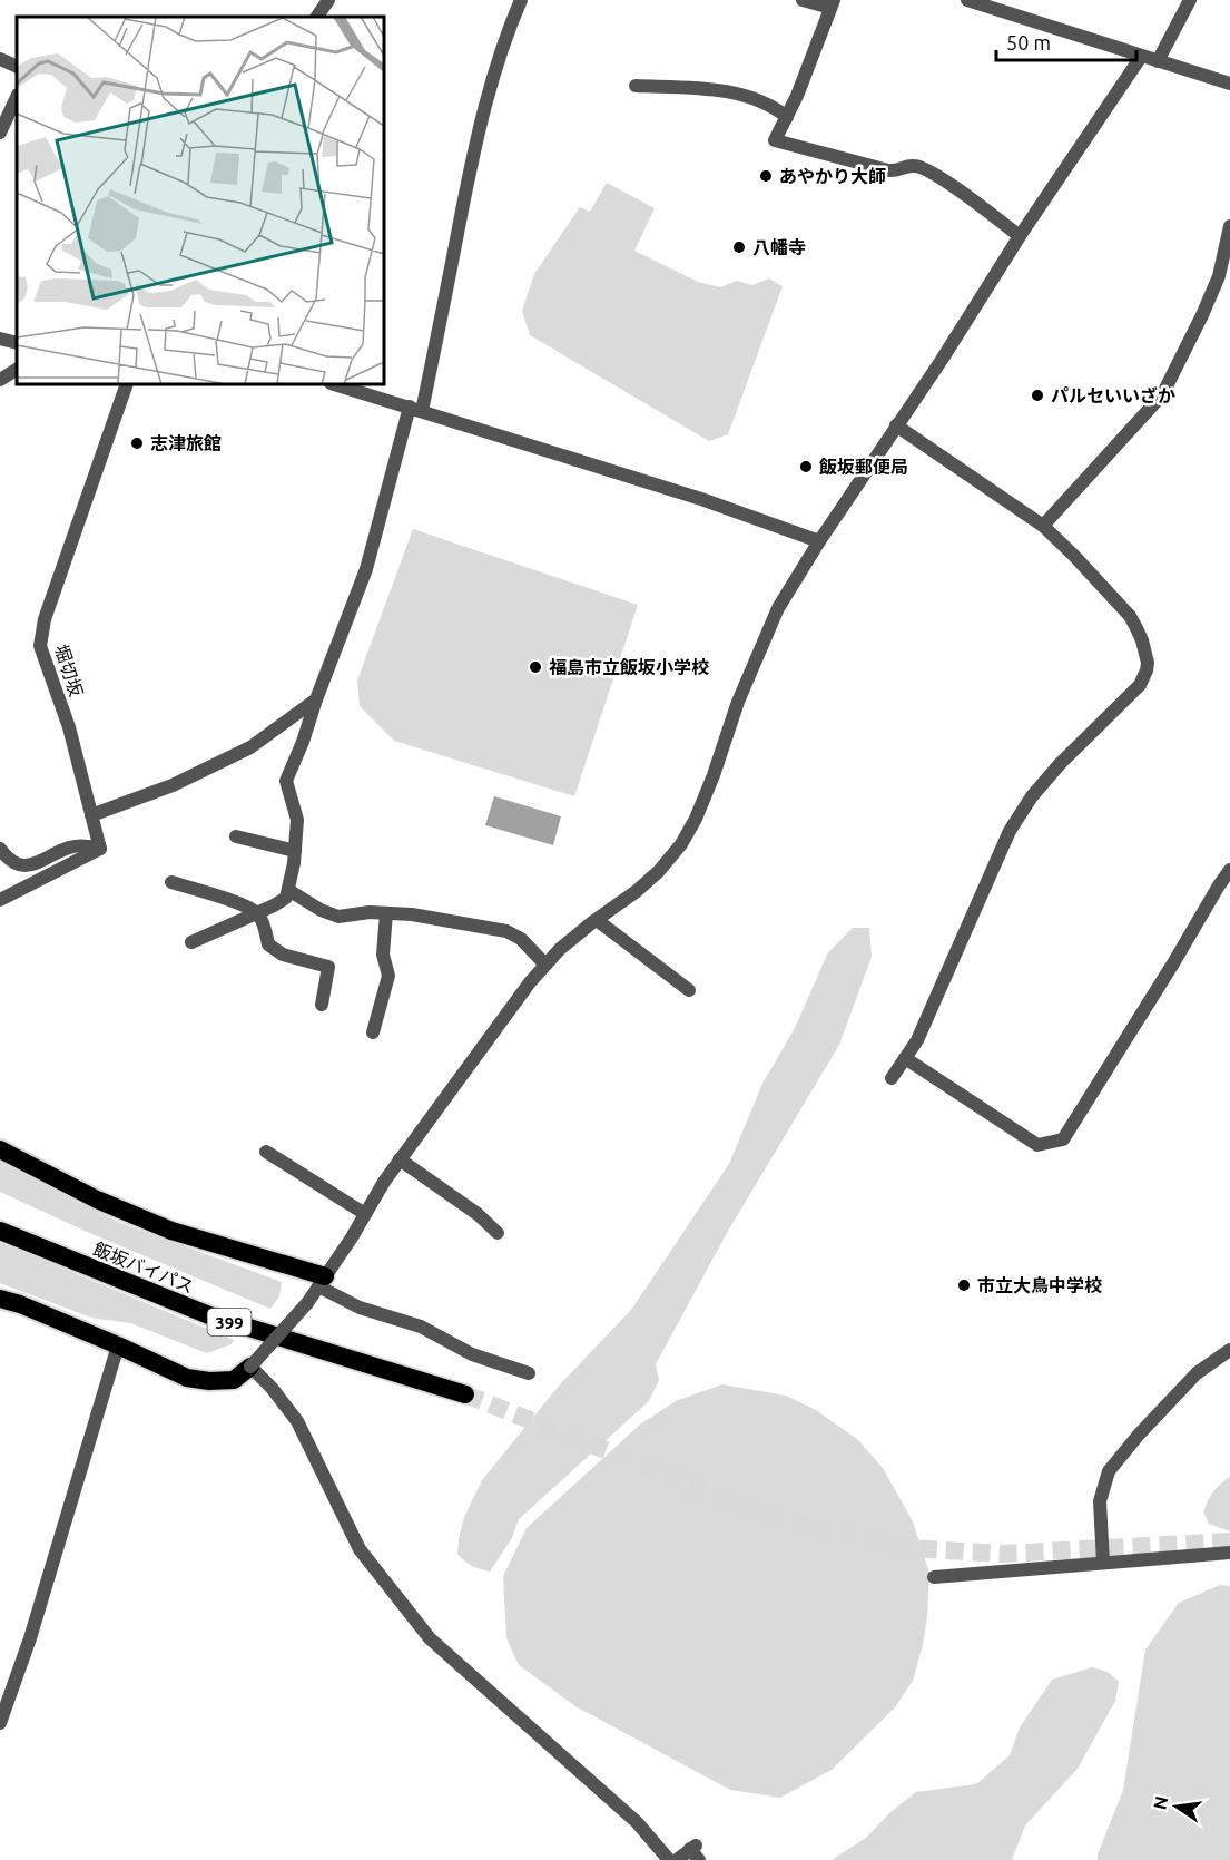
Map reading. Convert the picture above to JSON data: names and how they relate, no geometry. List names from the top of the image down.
{
  "streets": {
    "highway": ["飯坂バイパス", "399"],
    "street": ["堀切坂"]
  },
  "places": [
    "あやかり大師",
    "八幡寺",
    "パルセいいざか",
    "志津旅館",
    "飯坂郵便局",
    "福島市立飯坂小学校",
    "市立大鳥中学校"
  ],
  "scale_bar": "50 m",
  "north": "left"
}
